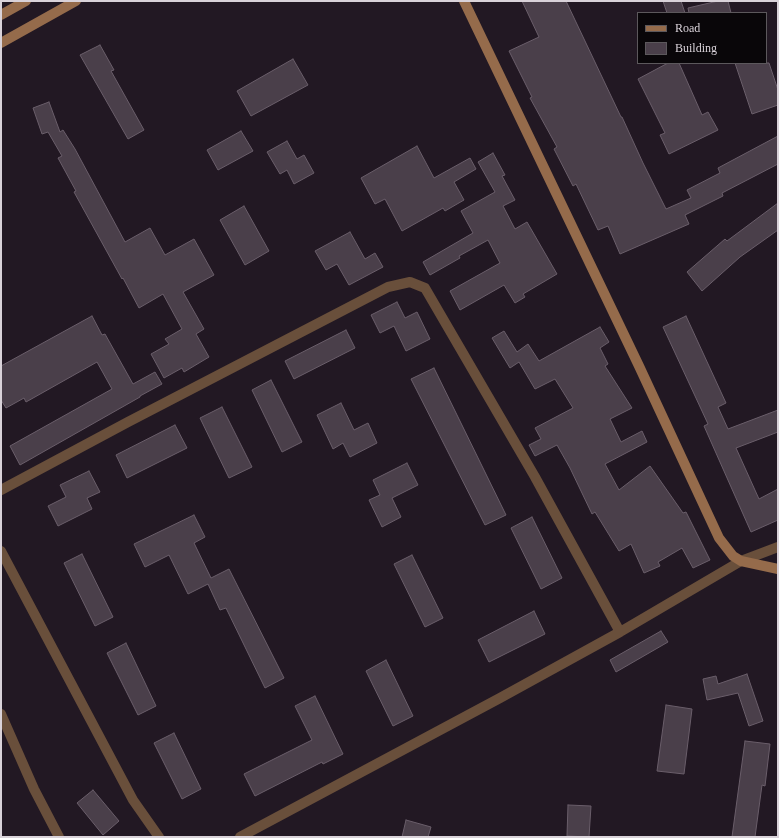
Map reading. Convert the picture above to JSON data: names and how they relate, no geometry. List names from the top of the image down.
{
  "legend": ["Road", "Building"]
}
